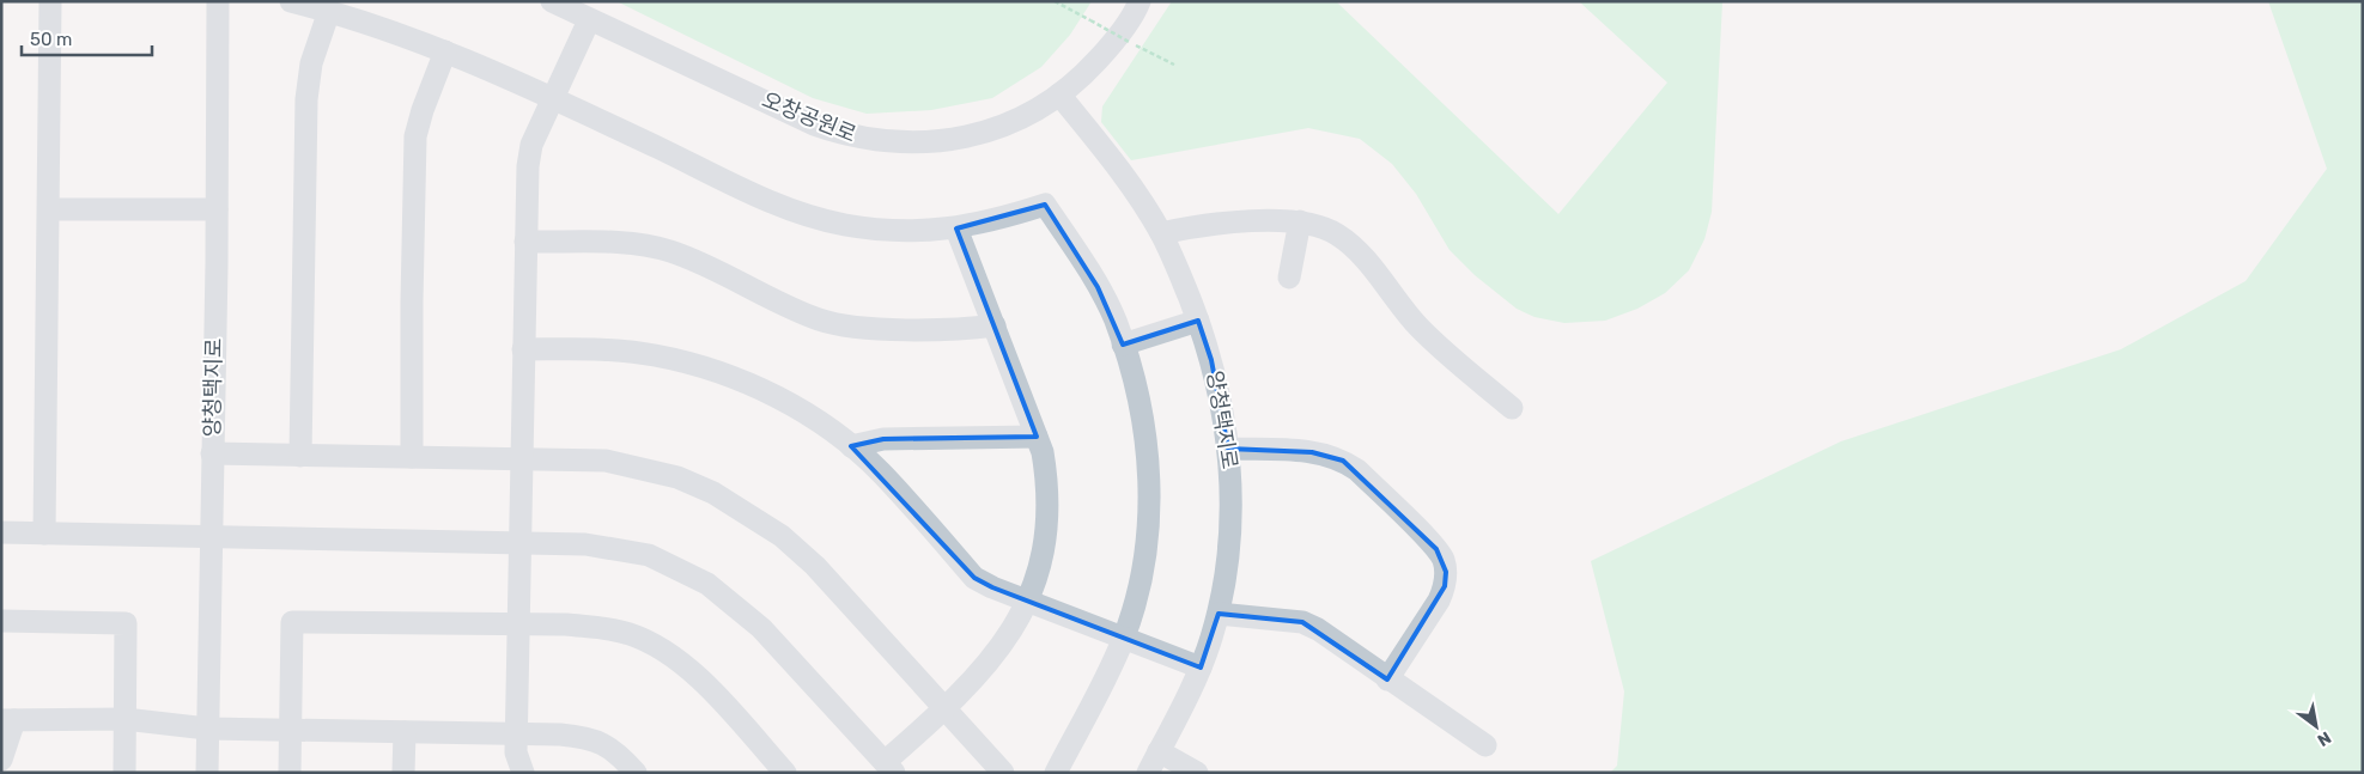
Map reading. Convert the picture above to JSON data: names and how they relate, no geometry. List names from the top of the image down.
{
  "streets": {
    "street": ["오창공원로", "양청택지로"]
  },
  "crossings": [
    ["오창공원로", "양청택지로"]
  ],
  "scale_bar": "50 m",
  "north": "bottom right"
}
